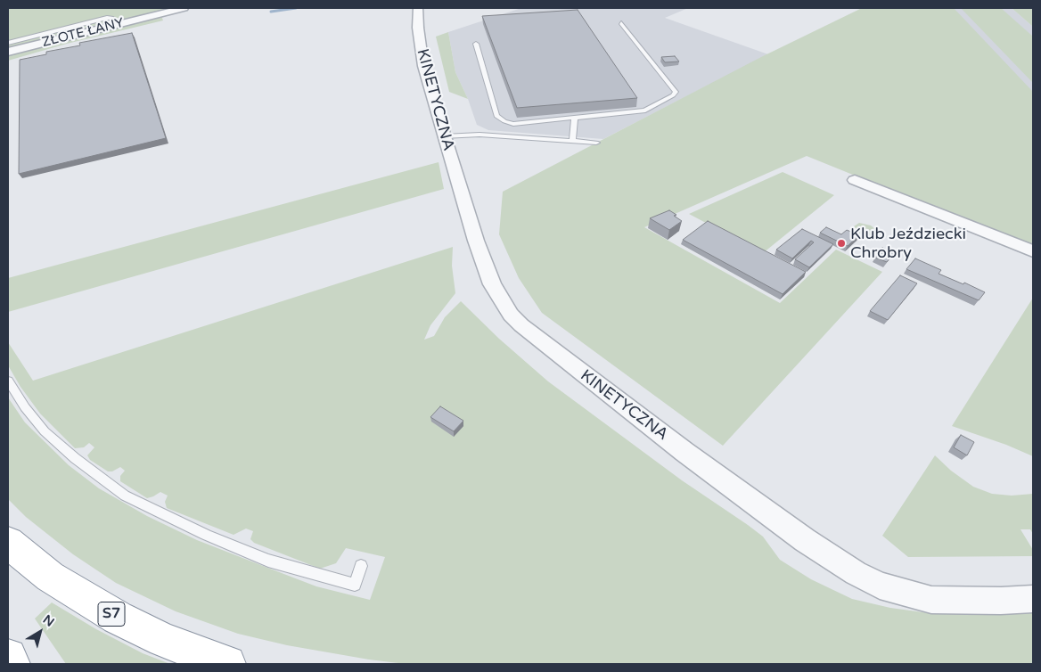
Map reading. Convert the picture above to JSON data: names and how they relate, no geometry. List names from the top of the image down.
{
  "streets": {
    "highway": ["S7"],
    "street": ["ZŁOTE ŁANY", "KINETYCZNA"]
  },
  "places": ["Klub Jeździecki Chrobry"],
  "north": "top right"
}
